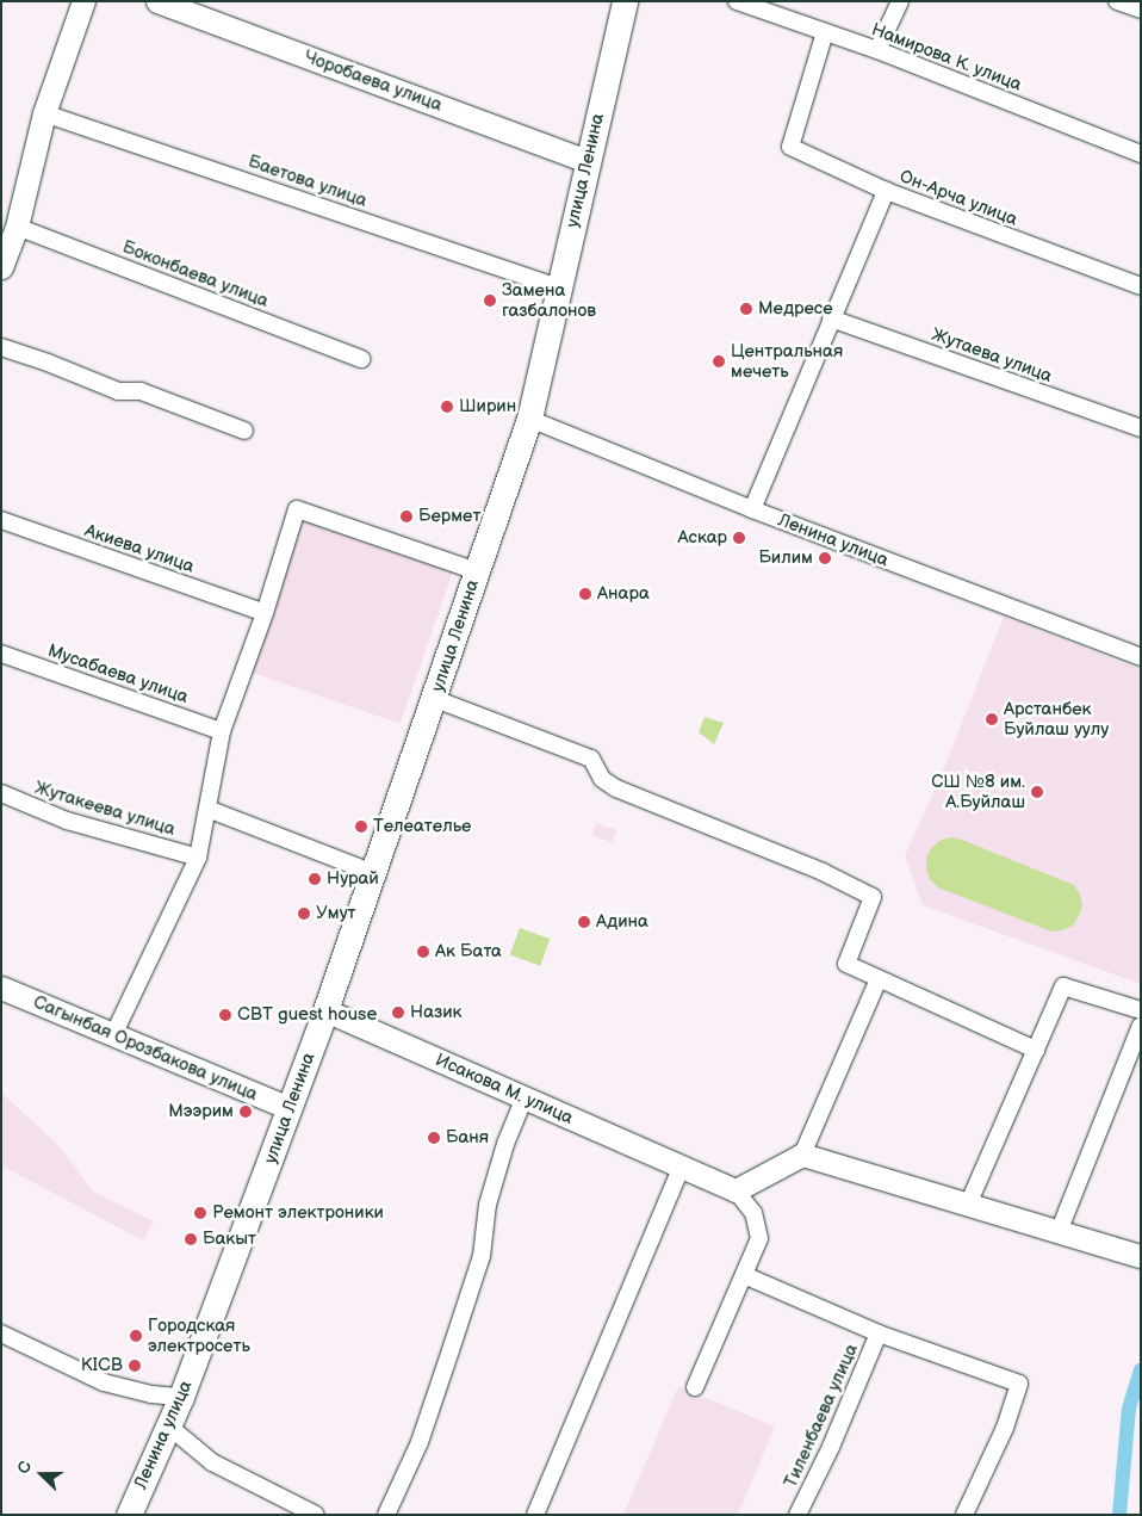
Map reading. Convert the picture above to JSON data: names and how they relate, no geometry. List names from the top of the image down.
{
  "streets": {
    "main road": ["улица Ленина", "Ленина улица"],
    "street": [
      "Намирова К. улица",
      "Чоробаева улица",
      "Баетова улица",
      "Он-Арча улица",
      "Боконбаева улица",
      "Жутаева улица",
      "Акиева улица",
      "Мусабаева улица",
      "Жутакеева улица",
      "Сагынбая Орозбакова улица",
      "Исакова М. улица",
      "Тиленбаева улица"
    ]
  },
  "crossings": [
    ["Чоробаева улица", "улица Ленина"],
    ["улица Ленина", "Баетова улица"],
    ["улица Ленина", "Ленина улица"],
    ["улица Ленина", "Сагынбая Орозбакова улица"],
    ["улица Ленина", "Исакова М. улица"],
    ["Он-Арча улица", "Жутаева улица"],
    ["Он-Арча улица", "Ленина улица"]
  ],
  "places": [
    "Замена газбалонов",
    "Медресе",
    "Центральная мечеть",
    "Ширин",
    "Бермет",
    "Аскар",
    "Билим",
    "Анара",
    "Арстанбек Буйлаш уулу",
    "СШ №8 им. А.Буйлаш",
    "Телеателье",
    "Нурай",
    "Умут",
    "Адина",
    "Ак Бата",
    "Назик",
    "CBT guest house",
    "Мээрим",
    "Баня",
    "Ремонт электроники",
    "Бакыт",
    "Городская электросеть",
    "KICB"
  ],
  "north": "left"
}
